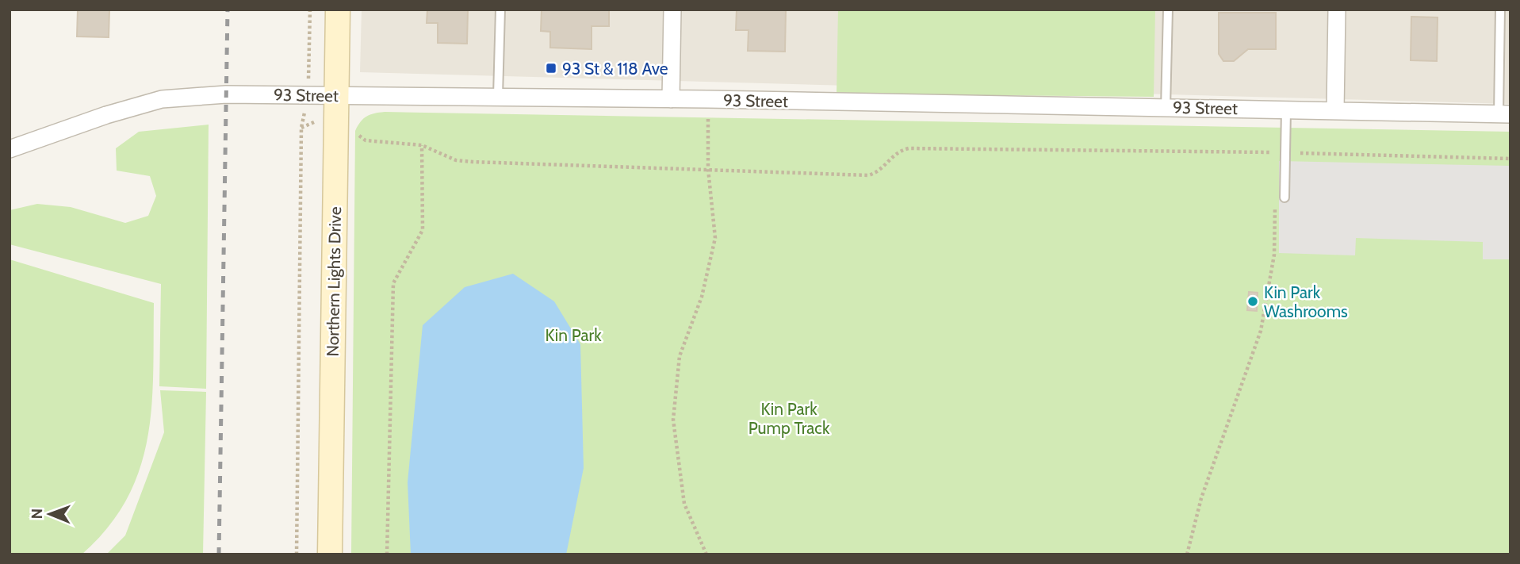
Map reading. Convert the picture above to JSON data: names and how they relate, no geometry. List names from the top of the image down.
{
  "streets": {
    "main road": ["Northern Lights Drive"],
    "street": ["93 Street"]
  },
  "crossings": [
    ["93 Street", "Northern Lights Drive"]
  ],
  "parks": ["Kin Park", "Kin Park Pump Track"],
  "places": {
    "transit": ["93 St & 118 Ave"],
    "other": ["Kin Park Washrooms"]
  },
  "north": "left"
}
